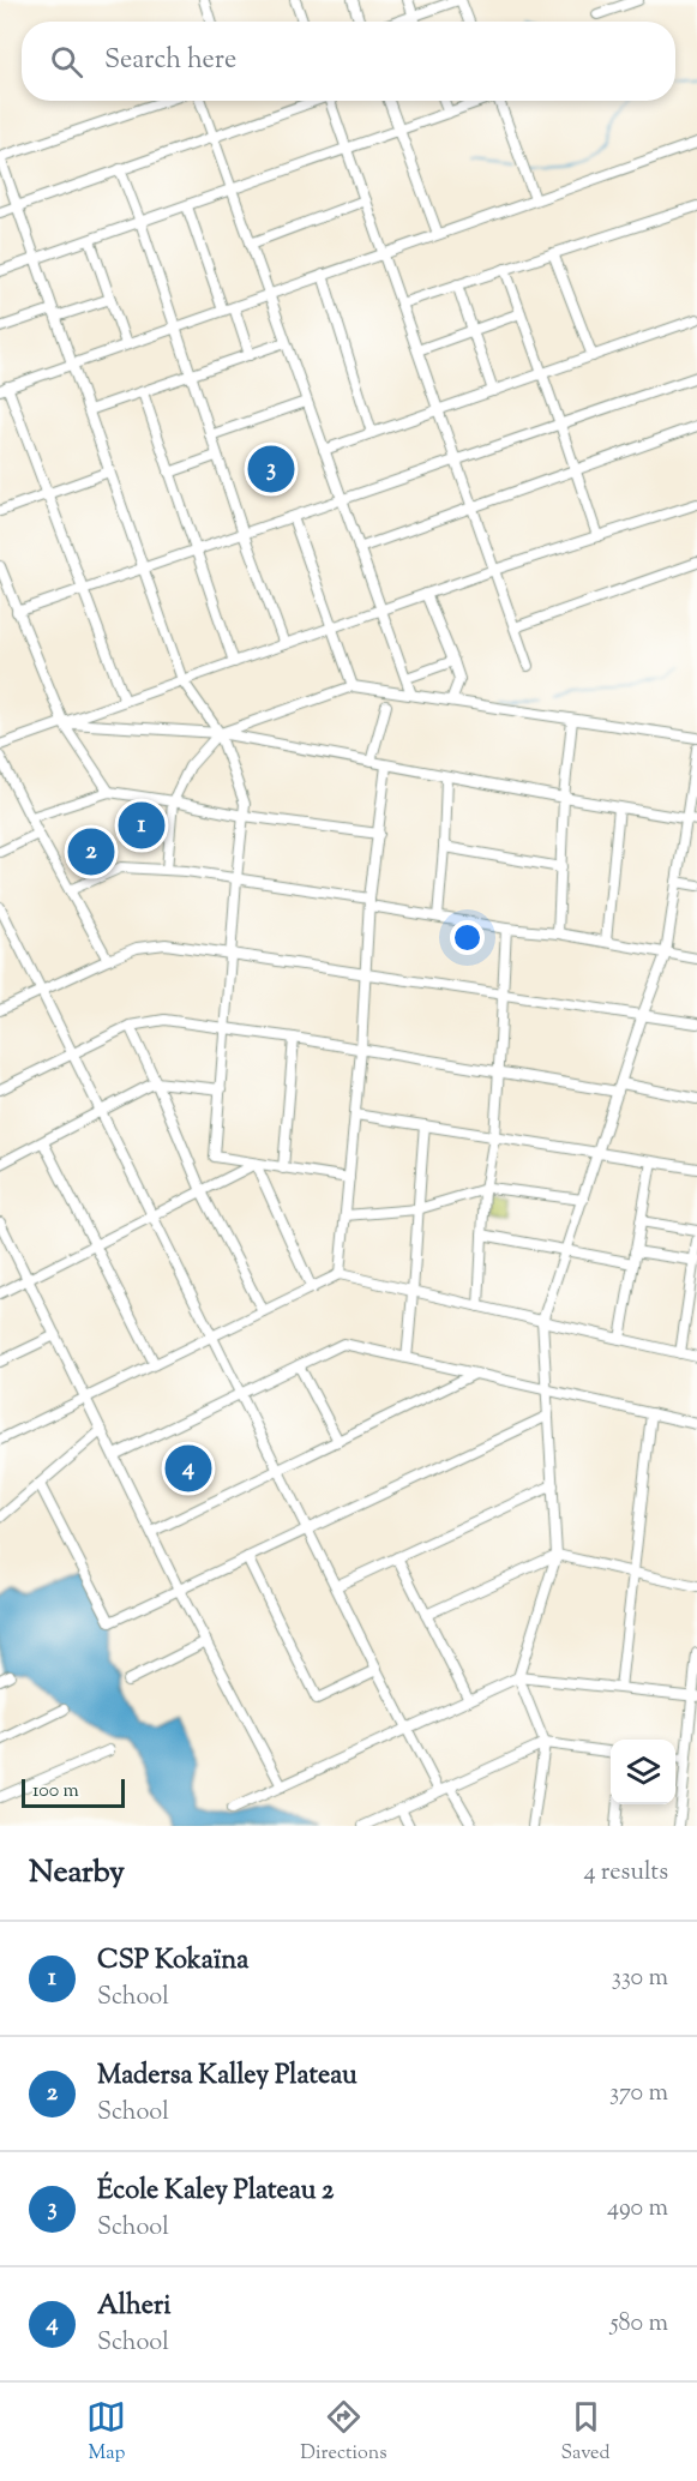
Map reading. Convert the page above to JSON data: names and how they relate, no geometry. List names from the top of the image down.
{
  "scale_bar": "100 m",
  "page": {
    "search": "Search here",
    "pins": [
      "3",
      "1",
      "2",
      "4"
    ],
    "scale": "100 m",
    "heading": ["Nearby", "4 results"],
    "list": [
      {
        "mark": "1",
        "name": "CSP Kokaïna",
        "note": "School",
        "value": "330 m"
      },
      {
        "mark": "2",
        "name": "Madersa Kalley Plateau",
        "note": "School",
        "value": "370 m"
      },
      {
        "mark": "3",
        "name": "École Kaley Plateau 2",
        "note": "School",
        "value": "490 m"
      },
      {
        "mark": "4",
        "name": "Alheri",
        "note": "School",
        "value": "580 m"
      }
    ],
    "nav": ["Map", "Directions", "Saved"]
  }
}
